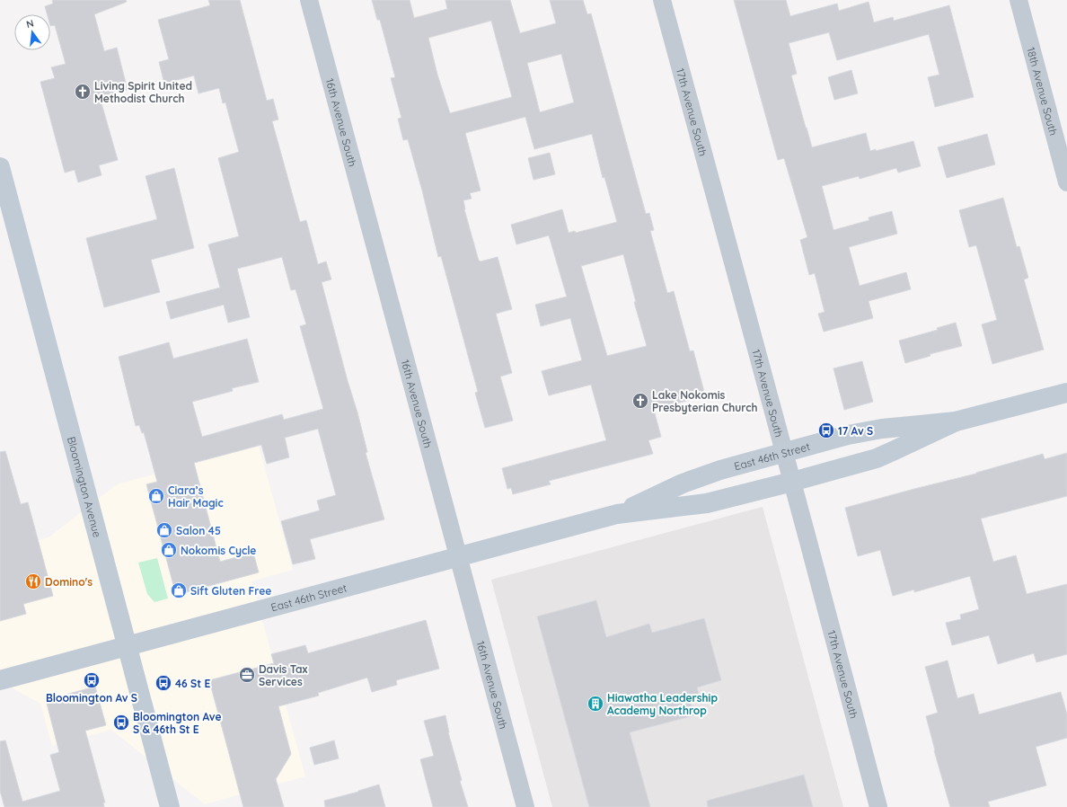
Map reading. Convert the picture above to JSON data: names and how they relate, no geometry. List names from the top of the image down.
{
  "streets": {
    "main road": ["East 46th Street", "Bloomington Avenue"],
    "street": ["18th Avenue South", "17th Avenue South", "16th Avenue South"]
  },
  "crossings": [
    ["17th Avenue South", "East 46th Street"],
    ["16th Avenue South", "East 46th Street"],
    ["East 46th Street", "Bloomington Avenue"]
  ],
  "places": {
    "church": ["Living Spirit United Methodist Church", "Lake Nokomis Presbyterian Church"],
    "bus stop": [
      "17 Av S",
      "Bloomington Av S",
      "46 St E",
      "Bloomington Ave S & 46th St E"
    ],
    "shop": [
      "Ciara’s Hair Magic",
      "Salon 45",
      "Nokomis Cycle",
      "Sift Gluten Free"
    ],
    "restaurant": ["Domino's"],
    "office": ["Davis Tax Services"],
    "building": ["Hiawatha Leadership Academy Northrop"]
  },
  "north": "top"
}
